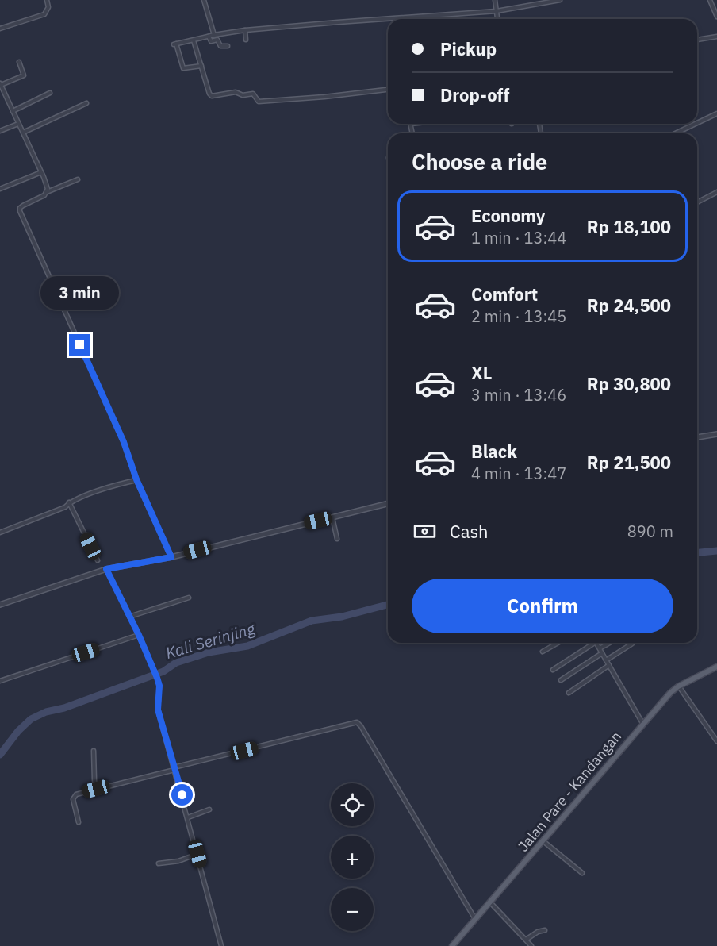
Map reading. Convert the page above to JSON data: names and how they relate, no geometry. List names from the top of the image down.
{
  "streets": {
    "main road": ["Jalan Pare - Kandangan"]
  },
  "water": ["Kali Serinjing"],
  "page": {
    "banner": ["Pickup", "Drop-off"],
    "heading": "Choose a ride",
    "list": [
      {
        "name": "Economy",
        "note": "1 min · 13:44",
        "value": "Rp 18,100"
      },
      {
        "name": "Comfort",
        "note": "2 min · 13:45",
        "value": "Rp 24,500"
      },
      {
        "name": "XL",
        "note": "3 min · 13:46",
        "value": "Rp 30,800"
      },
      {
        "name": "Black",
        "note": "4 min · 13:47",
        "value": "Rp 21,500"
      }
    ],
    "bubble": "3 min",
    "pay": ["Cash", "890 m"],
    "buttons": "Confirm",
    "map_buttons": ["+", "−"]
  }
}
